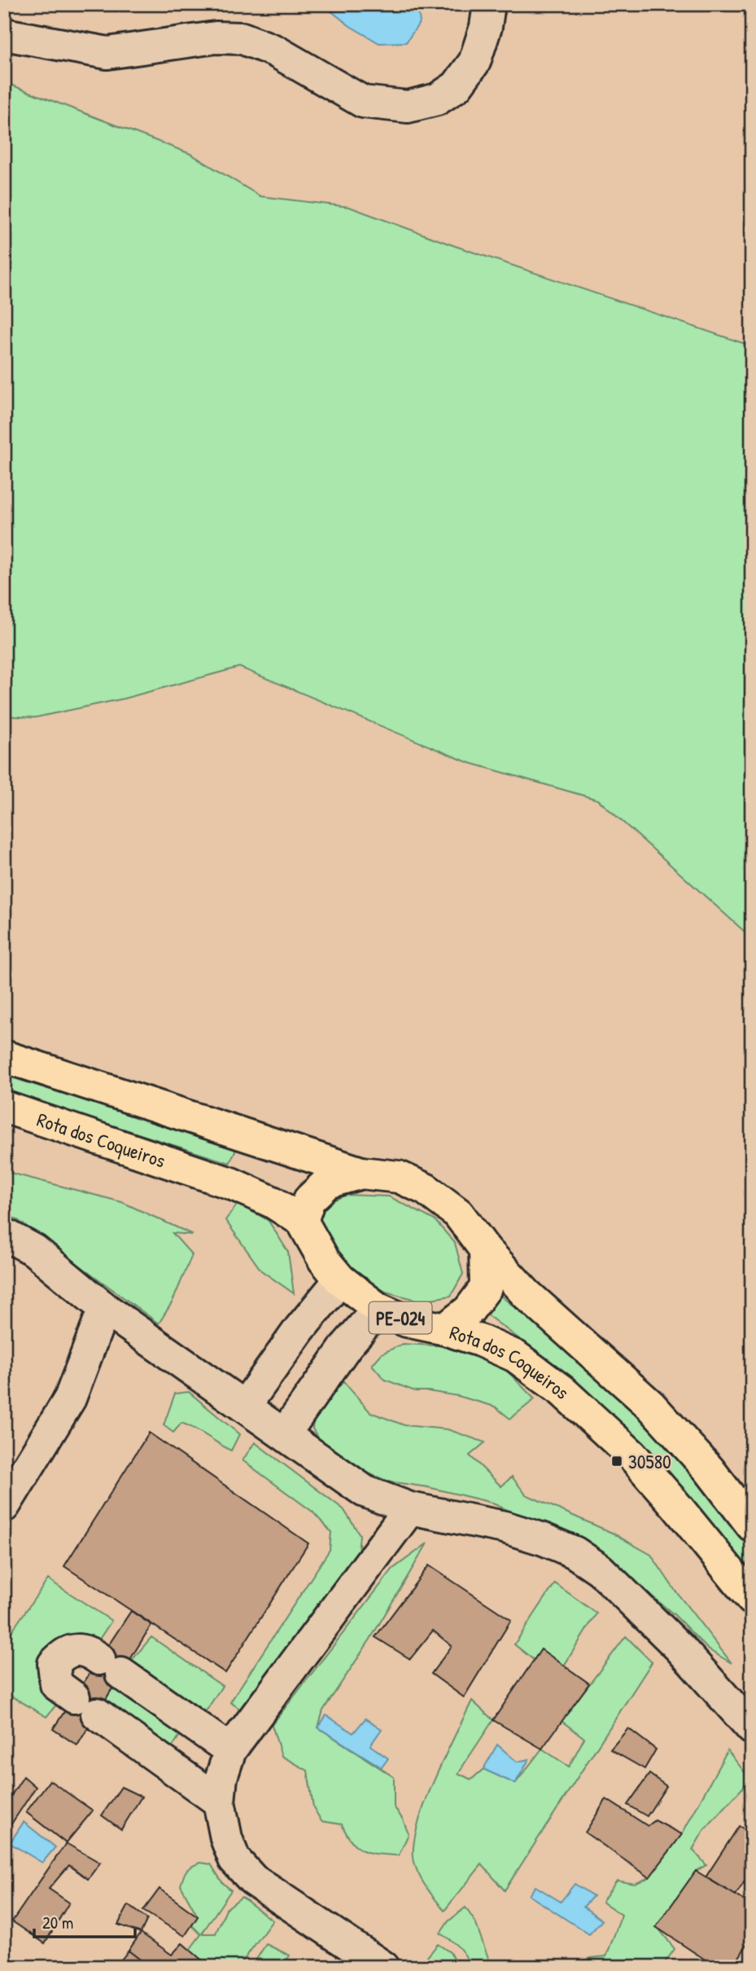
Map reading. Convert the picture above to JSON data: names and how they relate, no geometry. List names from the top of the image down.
{
  "streets": {
    "main road": ["Rota dos Coqueiros", "PE-024"]
  },
  "places": {
    "transit": ["30580"]
  },
  "scale_bar": "20 m"
}
